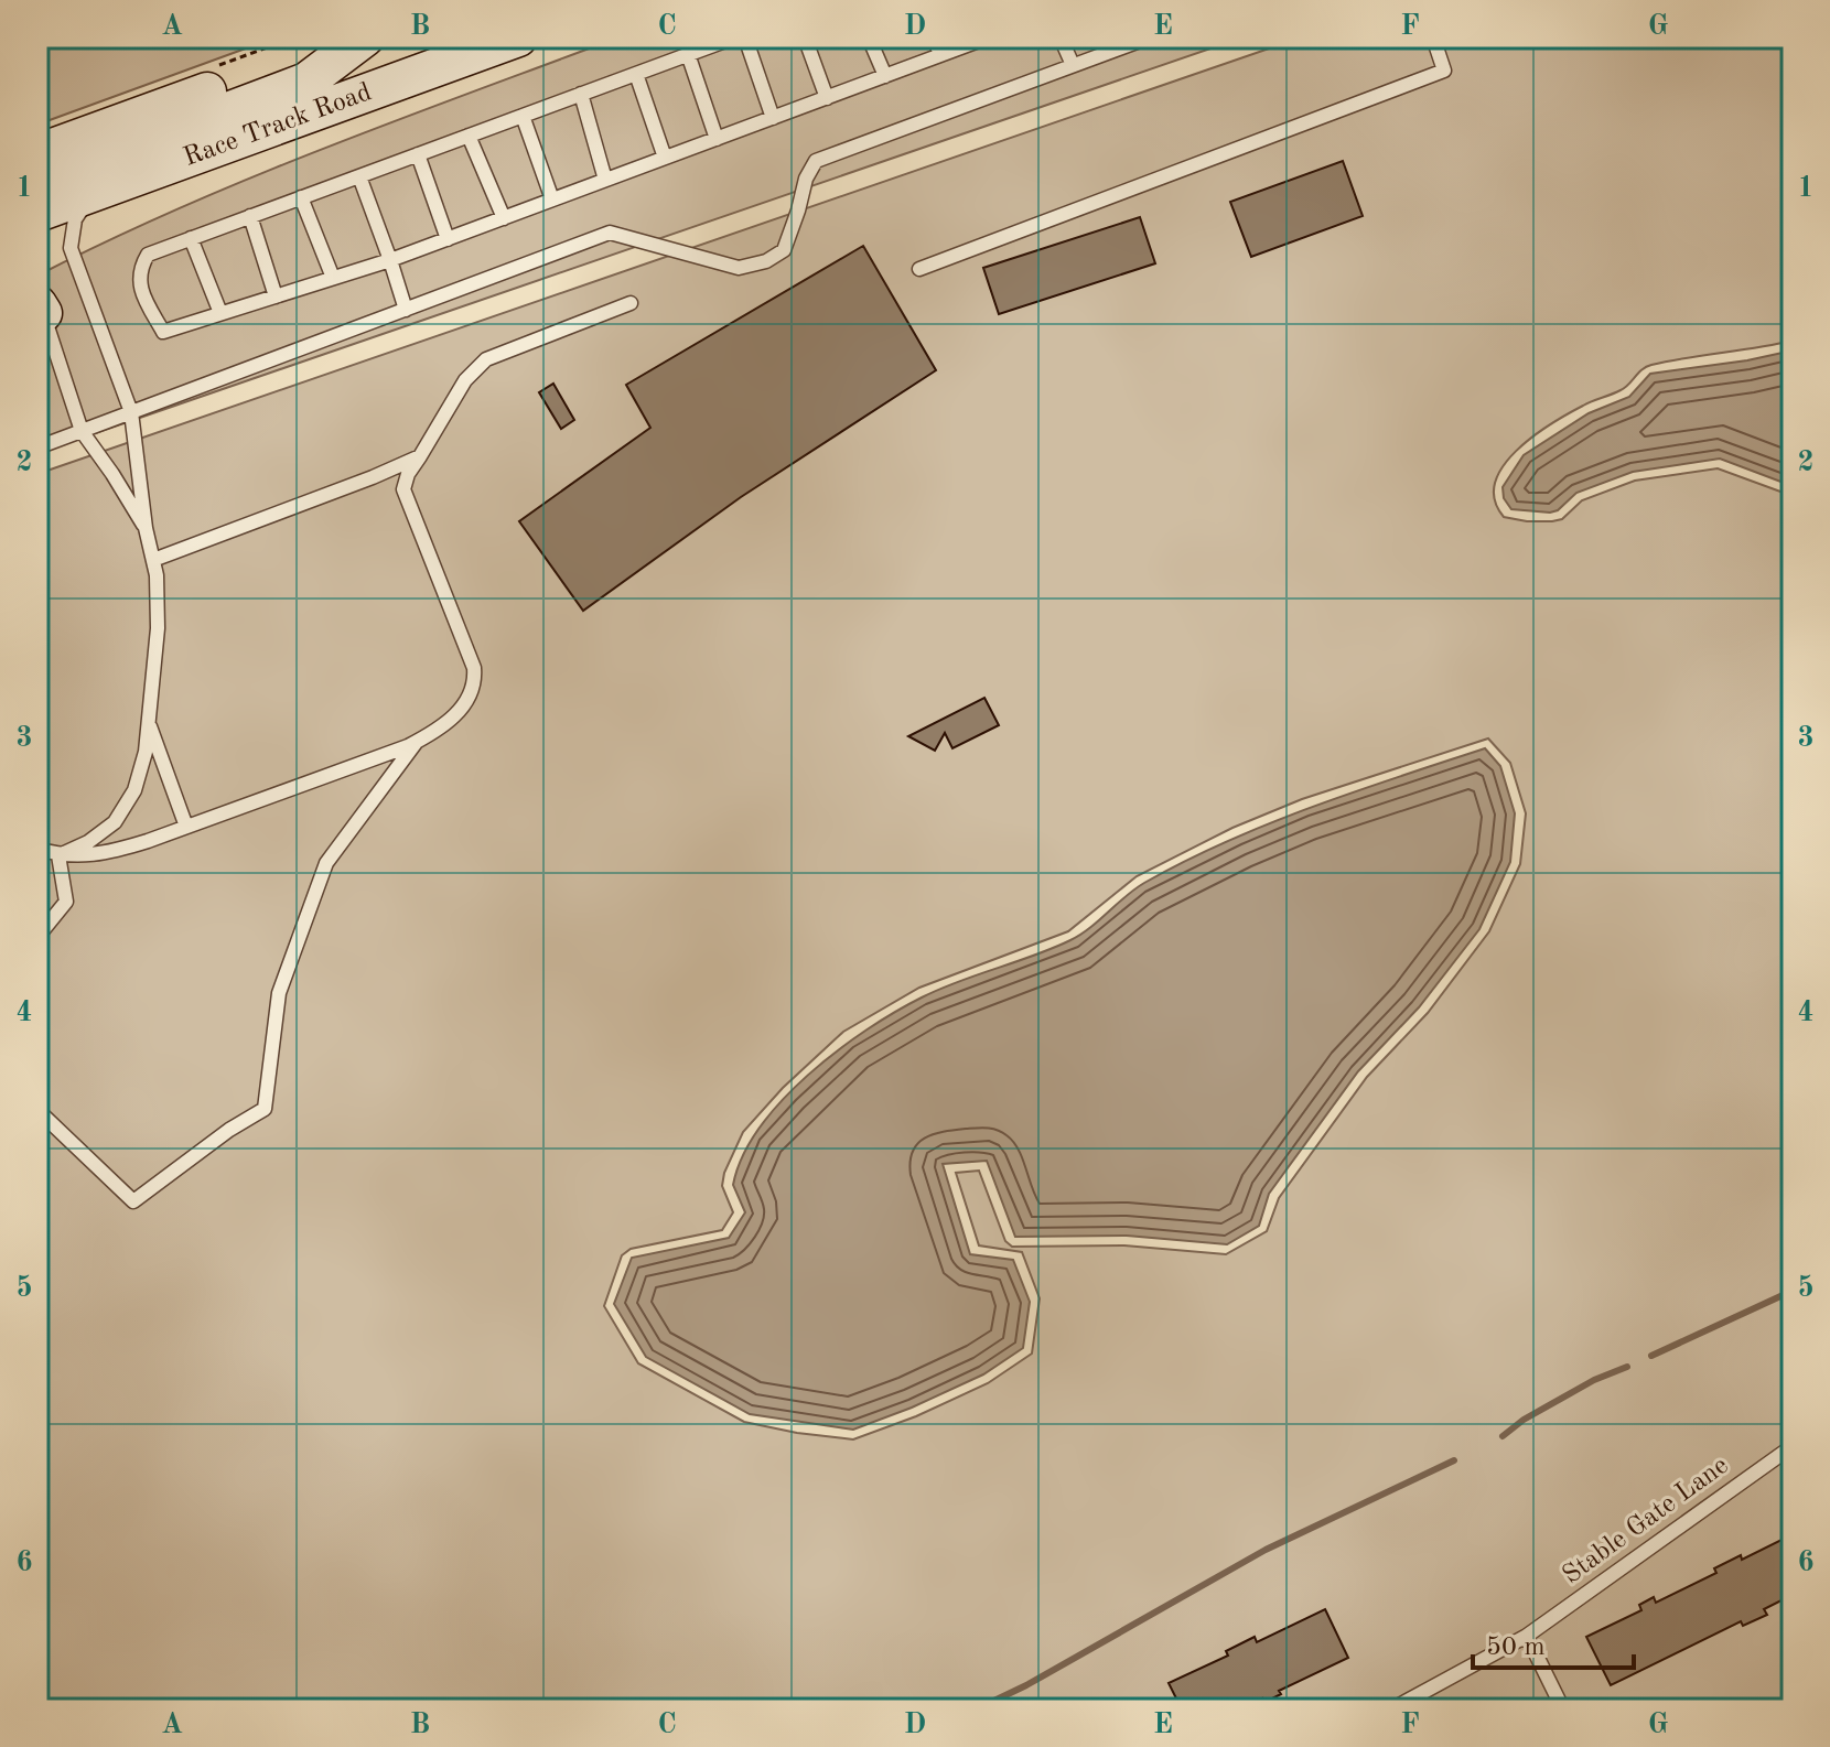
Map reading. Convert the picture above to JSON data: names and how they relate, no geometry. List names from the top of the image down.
{
  "streets": {
    "main road": ["Race Track Road"],
    "lane": ["Stable Gate Lane"]
  },
  "scale_bar": "50 m",
  "grid": {
    "columns": [
      "A",
      "B",
      "C",
      "D",
      "E",
      "F",
      "G"
    ],
    "rows": [
      "1",
      "2",
      "3",
      "4",
      "5",
      "6"
    ]
  }
}
